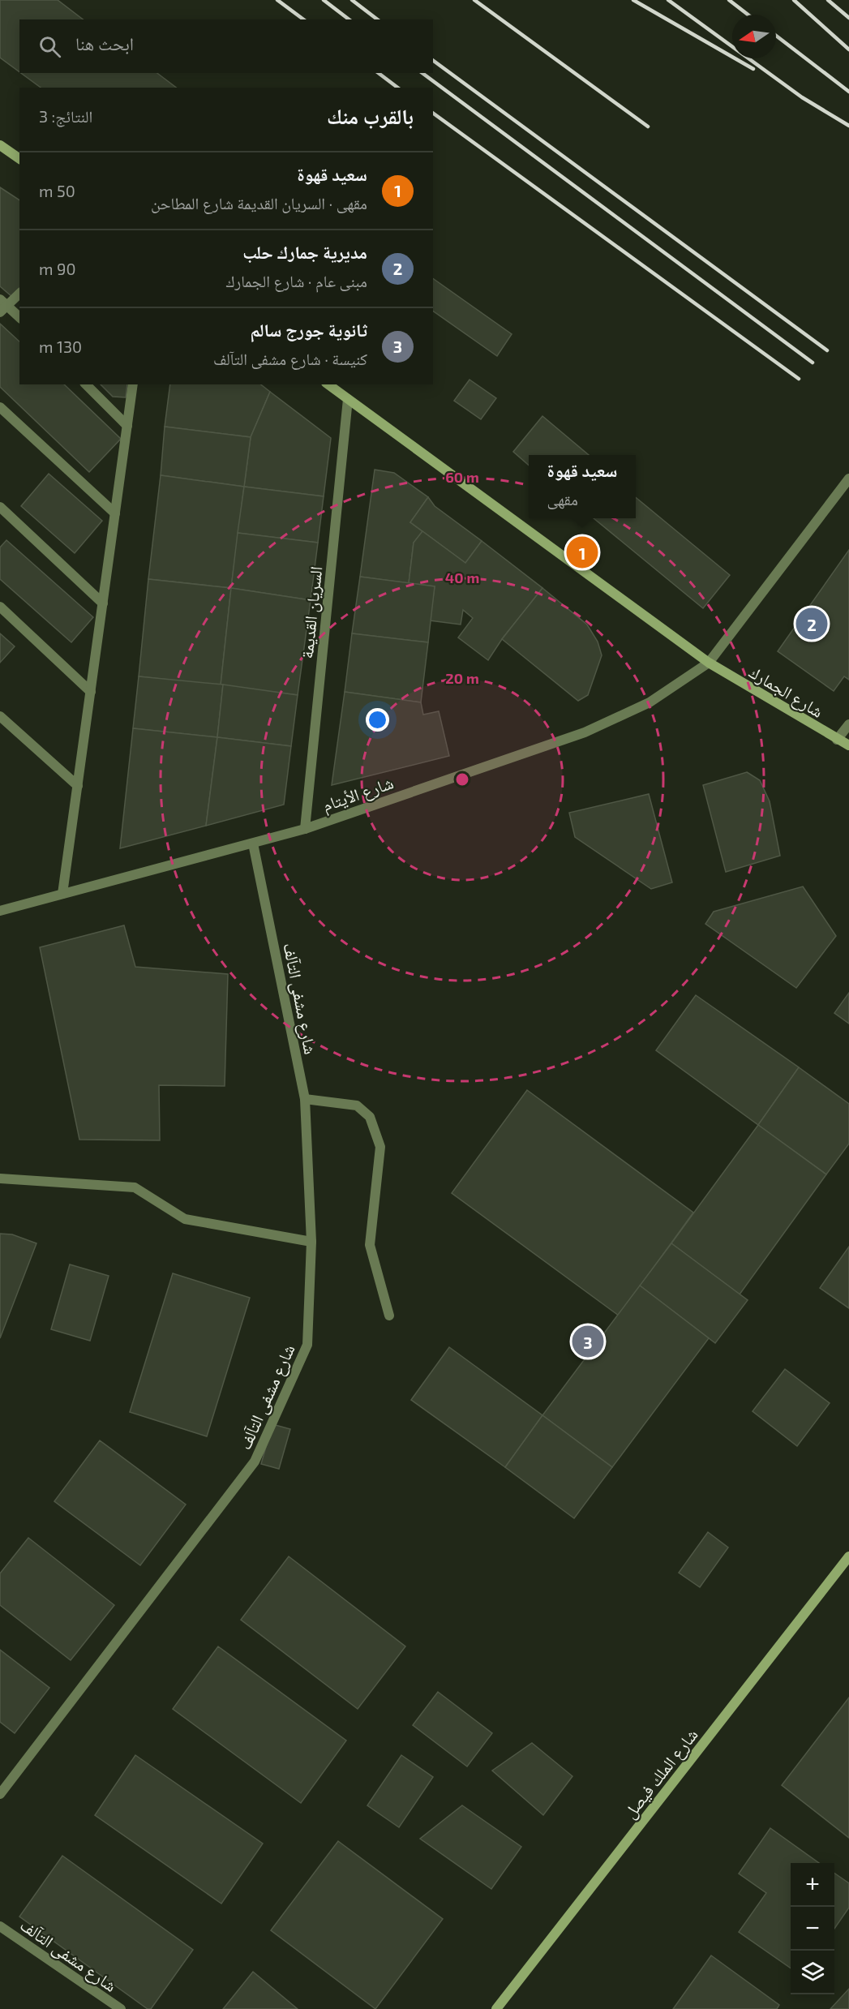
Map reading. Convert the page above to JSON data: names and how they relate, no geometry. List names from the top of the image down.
{
  "streets": {
    "street": [
      "السريان القديمة",
      "شارع الجمارك",
      "شارع الأيتام",
      "شارع مشفى التآلف",
      "شارع الملك فيصل"
    ]
  },
  "crossings": [
    ["السريان القديمة", "شارع الجمارك"],
    ["السريان القديمة", "شارع الأيتام"],
    ["شارع الجمارك", "شارع الأيتام"],
    ["شارع الأيتام", "شارع مشفى التآلف"]
  ],
  "north": "left",
  "page": {
    "search": "ابحث هنا",
    "heading": ["بالقرب منك", "النتائج: 3"],
    "list": [
      {
        "mark": "1",
        "name": "سعيد قهوة",
        "note": "مقهى · السريان القديمة شارع المطاحن",
        "value": "50 m"
      },
      {
        "mark": "2",
        "name": "مديرية جمارك حلب",
        "note": "مبنى عام · شارع الجمارك",
        "value": "90 m"
      },
      {
        "mark": "3",
        "name": "ثانوية جورج سالم",
        "note": "كنيسة · شارع مشفى التآلف",
        "value": "130 m"
      }
    ],
    "popup": ["سعيد قهوة", "مقهى"],
    "pins": ["1", "2", "3"],
    "map_buttons": ["+", "−"]
  },
  "rings": ["60 m", "40 m", "20 m"]
}
